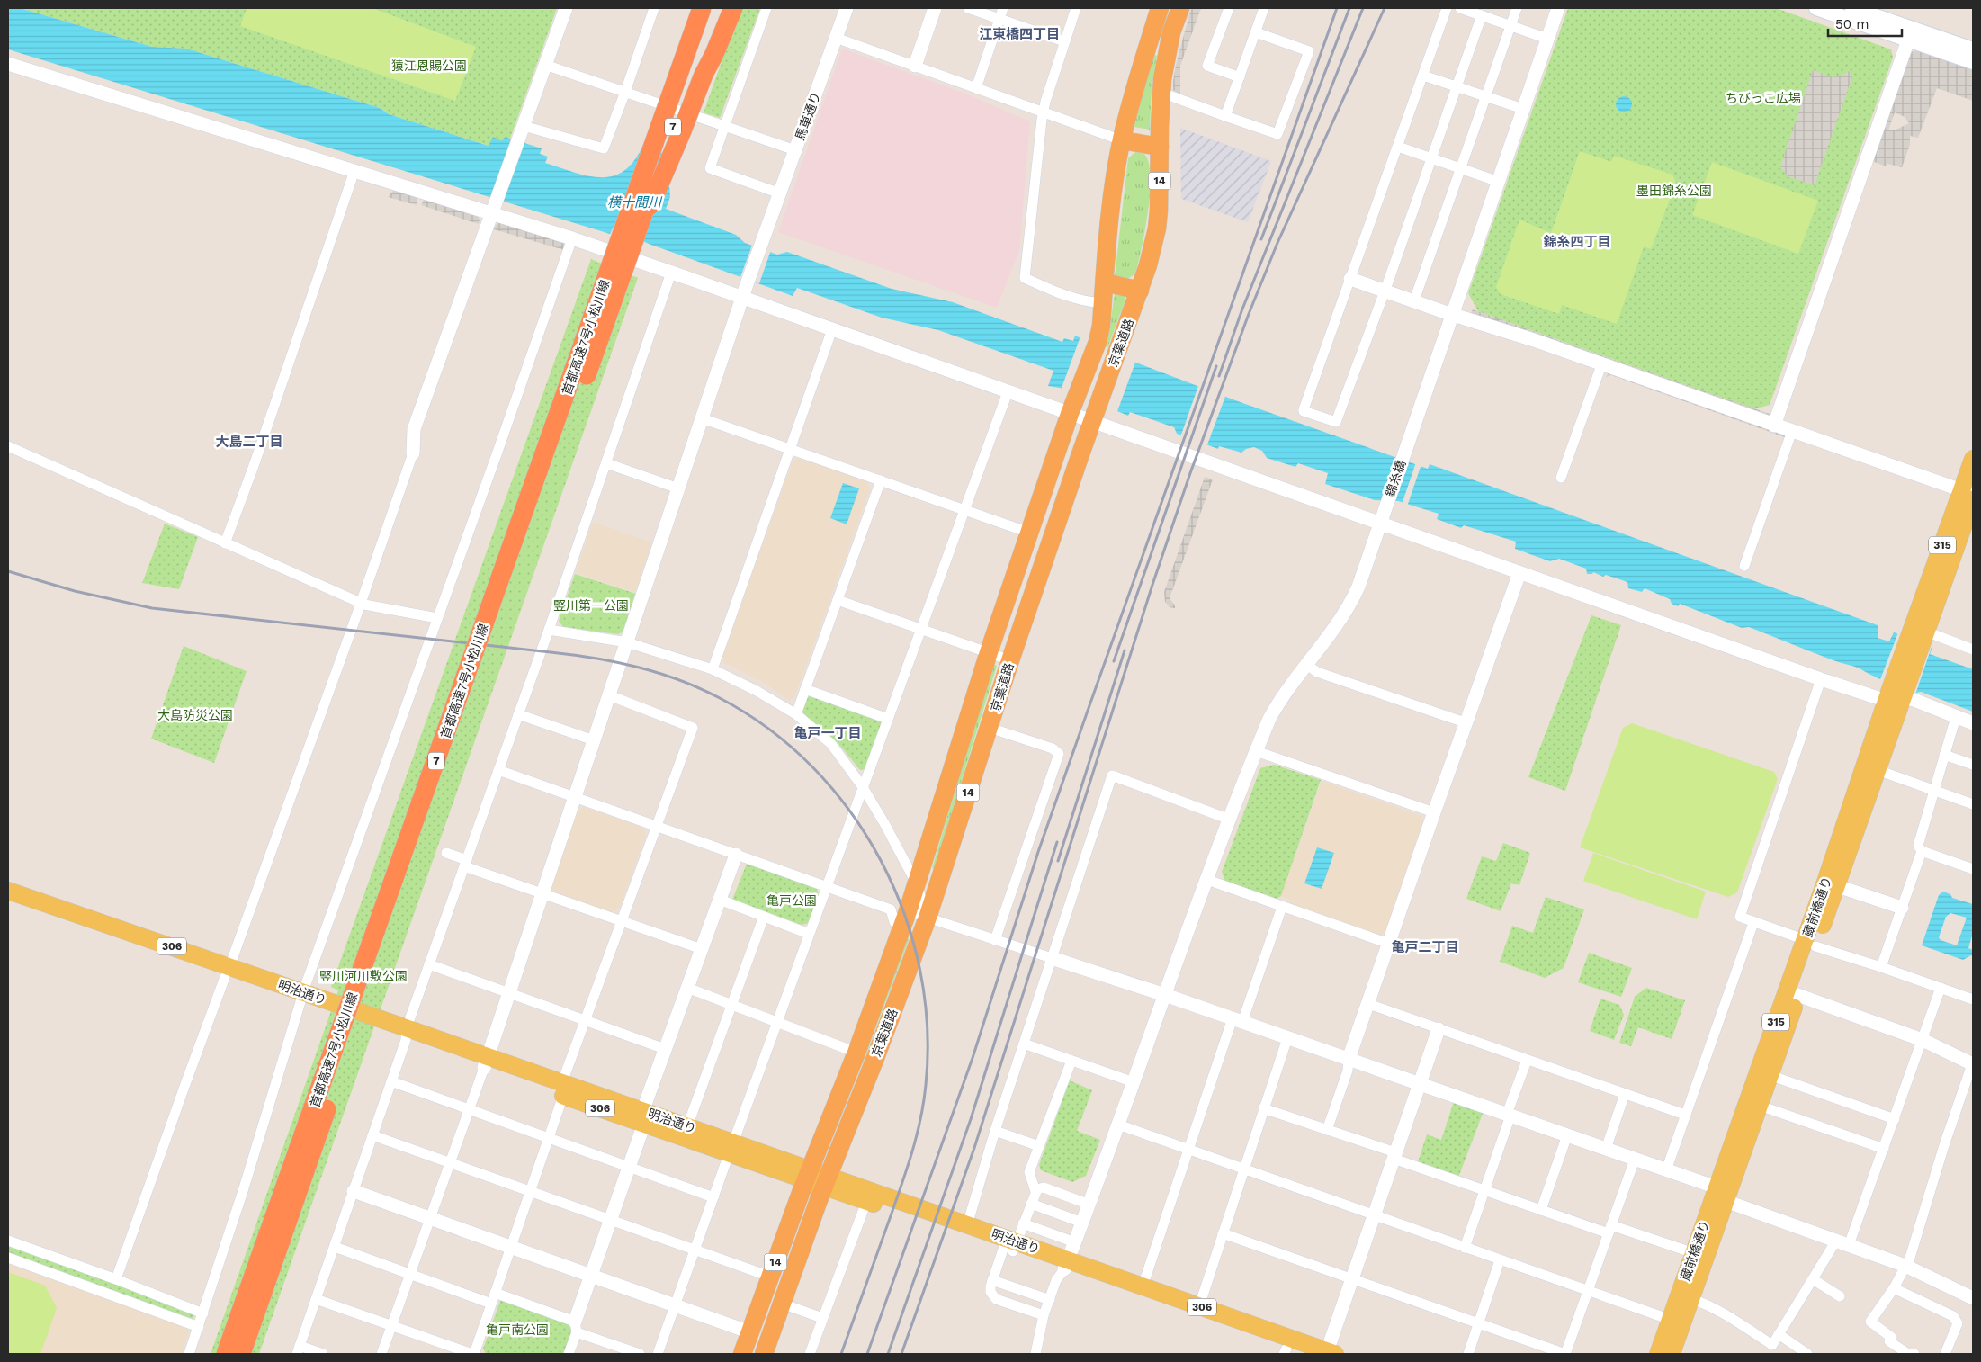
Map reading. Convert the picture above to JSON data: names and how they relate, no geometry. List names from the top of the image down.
{
  "streets": {
    "highway": [
      "7",
      "14",
      "首都高速7号小松川線",
      "京葉道路"
    ],
    "main road": [
      "315",
      "蔵前橋通り",
      "306",
      "明治通り"
    ],
    "street": ["馬車通り", "錦糸橋"]
  },
  "crossings": [
    ["馬車通り", "明治通り"],
    ["京葉道路", "明治通り"],
    ["錦糸橋", "明治通り"]
  ],
  "districts": [
    "江東橋四丁目",
    "錦糸四丁目",
    "大島二丁目",
    "亀戸一丁目",
    "亀戸二丁目"
  ],
  "water": ["横十間川"],
  "parks": [
    "猿江恩賜公園",
    "ちびっこ広場",
    "墨田錦糸公園",
    "竪川第一公園",
    "大島防災公園",
    "亀戸公園",
    "竪川河川敷公園",
    "亀戸南公園"
  ],
  "scale_bar": "50 m"
}
